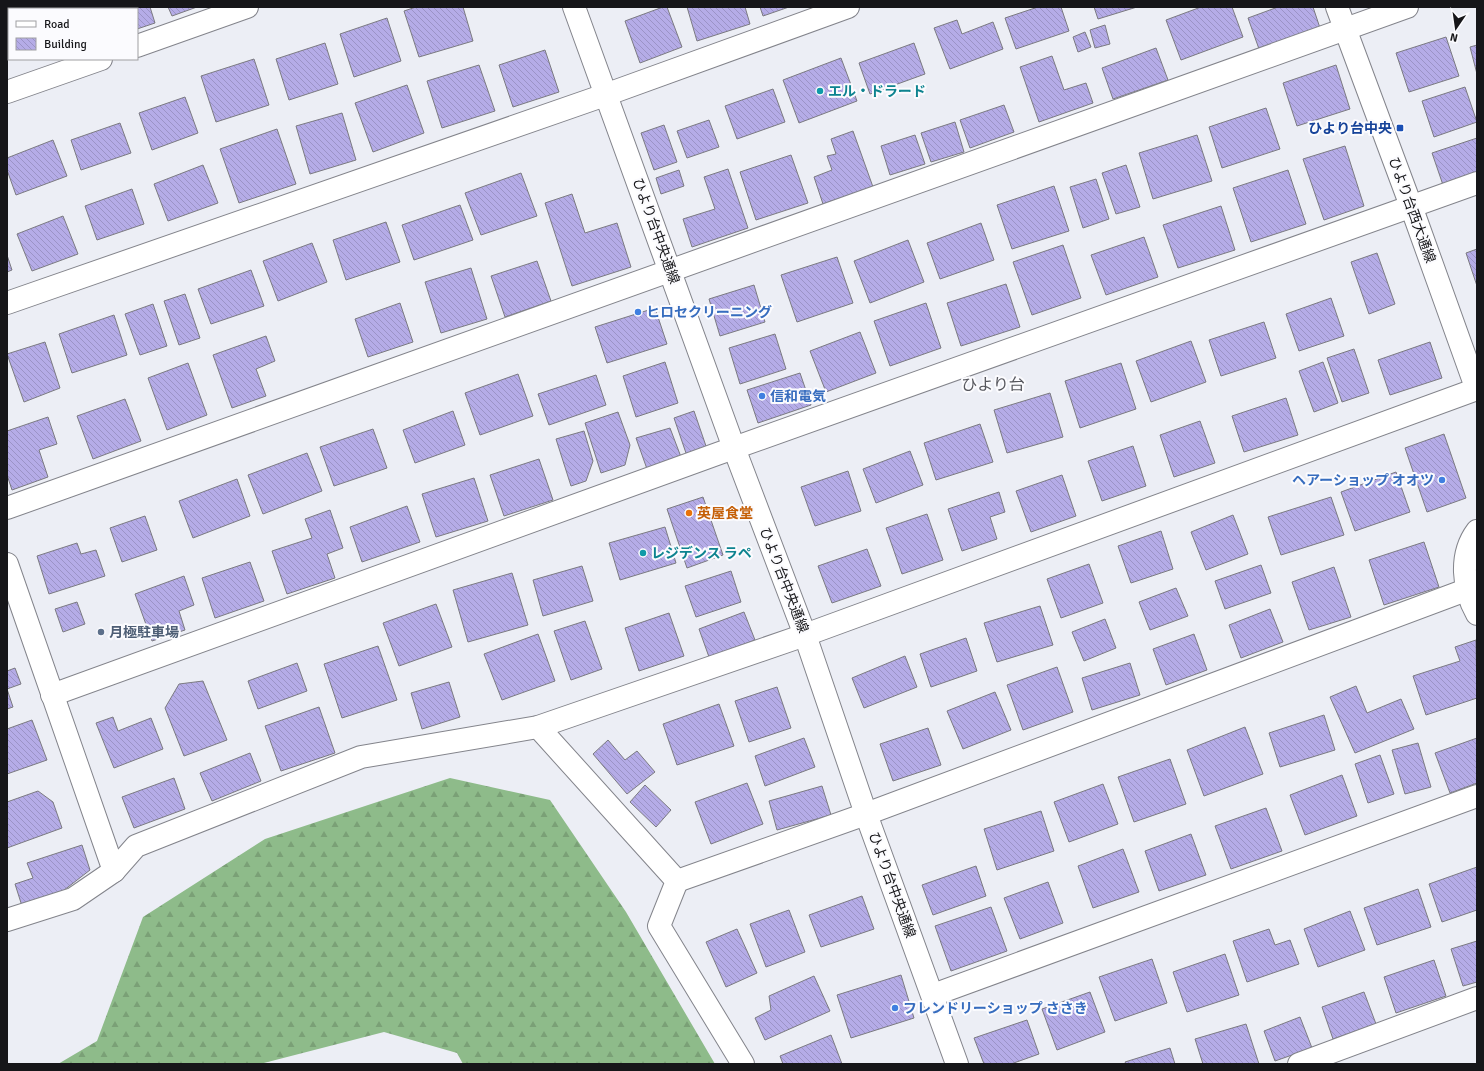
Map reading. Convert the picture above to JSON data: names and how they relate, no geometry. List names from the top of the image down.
{
  "streets": {
    "street": ["ひより台西大通線", "ひより台中央通線"]
  },
  "districts": ["ひより台"],
  "places": {
    "other": [
      "エル・ドラード",
      "ヒロセクリーニング",
      "信和電気",
      "ヘアーショップ オオツ",
      "英屋食堂",
      "レジデンス ラペ",
      "月極駐車場",
      "フレンドリーショップ ささき"
    ],
    "transit": ["ひより台中央"]
  },
  "legend": ["Road", "Building"],
  "north": "bottom"
}
